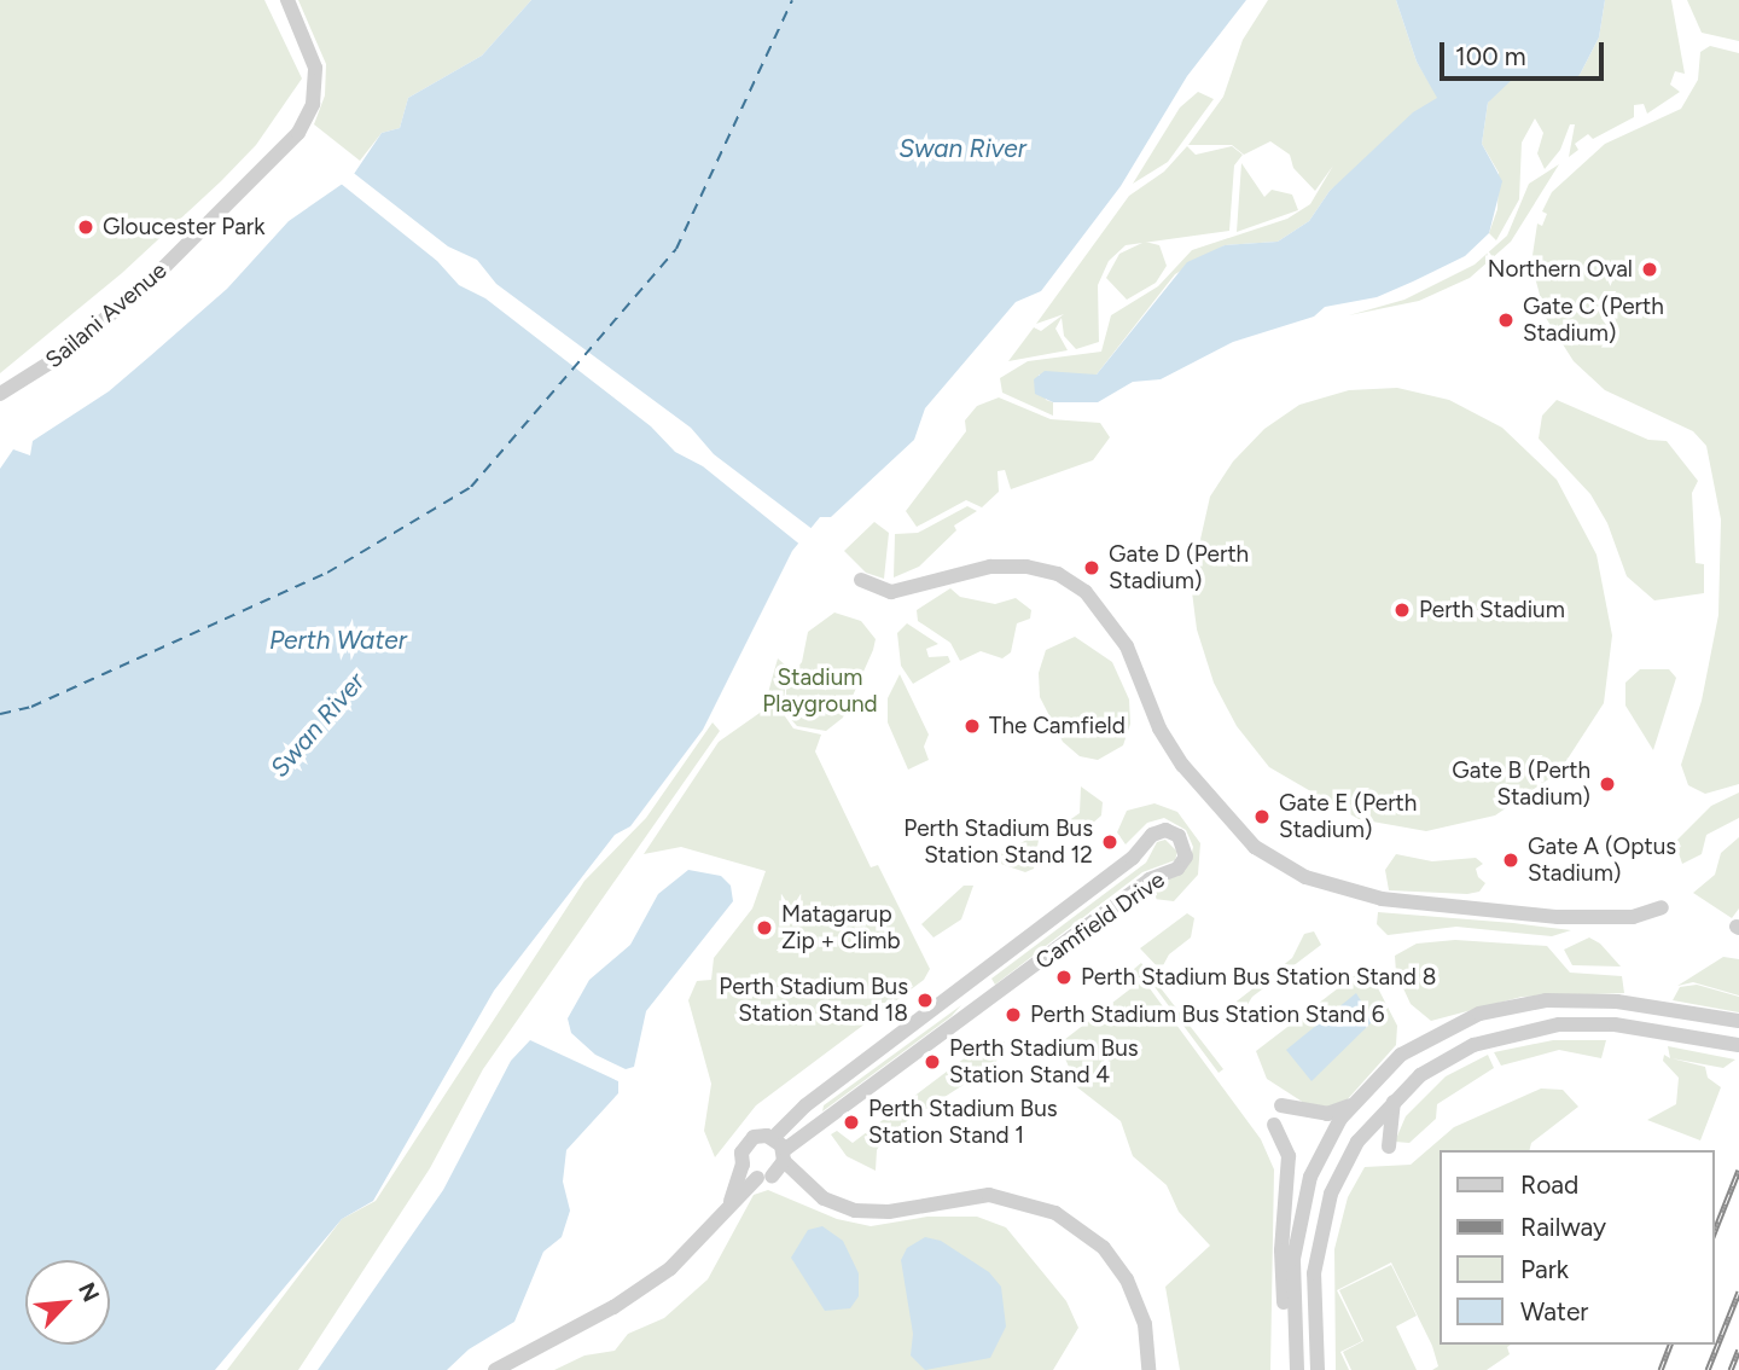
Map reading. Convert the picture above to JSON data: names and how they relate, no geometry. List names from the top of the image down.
{
  "streets": {
    "street": ["Sailani Avenue", "Camfield Drive"]
  },
  "water": ["Swan River", "Perth Water"],
  "parks": ["Stadium Playground"],
  "places": [
    "Gloucester Park",
    "Northern Oval",
    "Gate C (Perth Stadium)",
    "Gate D (Perth Stadium)",
    "Perth Stadium",
    "The Camfield",
    "Gate B (Perth Stadium)",
    "Gate E (Perth Stadium)",
    "Perth Stadium Bus Station Stand 12",
    "Gate A (Optus Stadium)",
    "Matagarup Zip + Climb",
    "Perth Stadium Bus Station Stand 8",
    "Perth Stadium Bus Station Stand 18",
    "Perth Stadium Bus Station Stand 6",
    "Perth Stadium Bus Station Stand 4",
    "Perth Stadium Bus Station Stand 1"
  ],
  "legend": [
    "Road",
    "Railway",
    "Park",
    "Water"
  ],
  "scale_bar": "100 m",
  "north": "top right"
}
